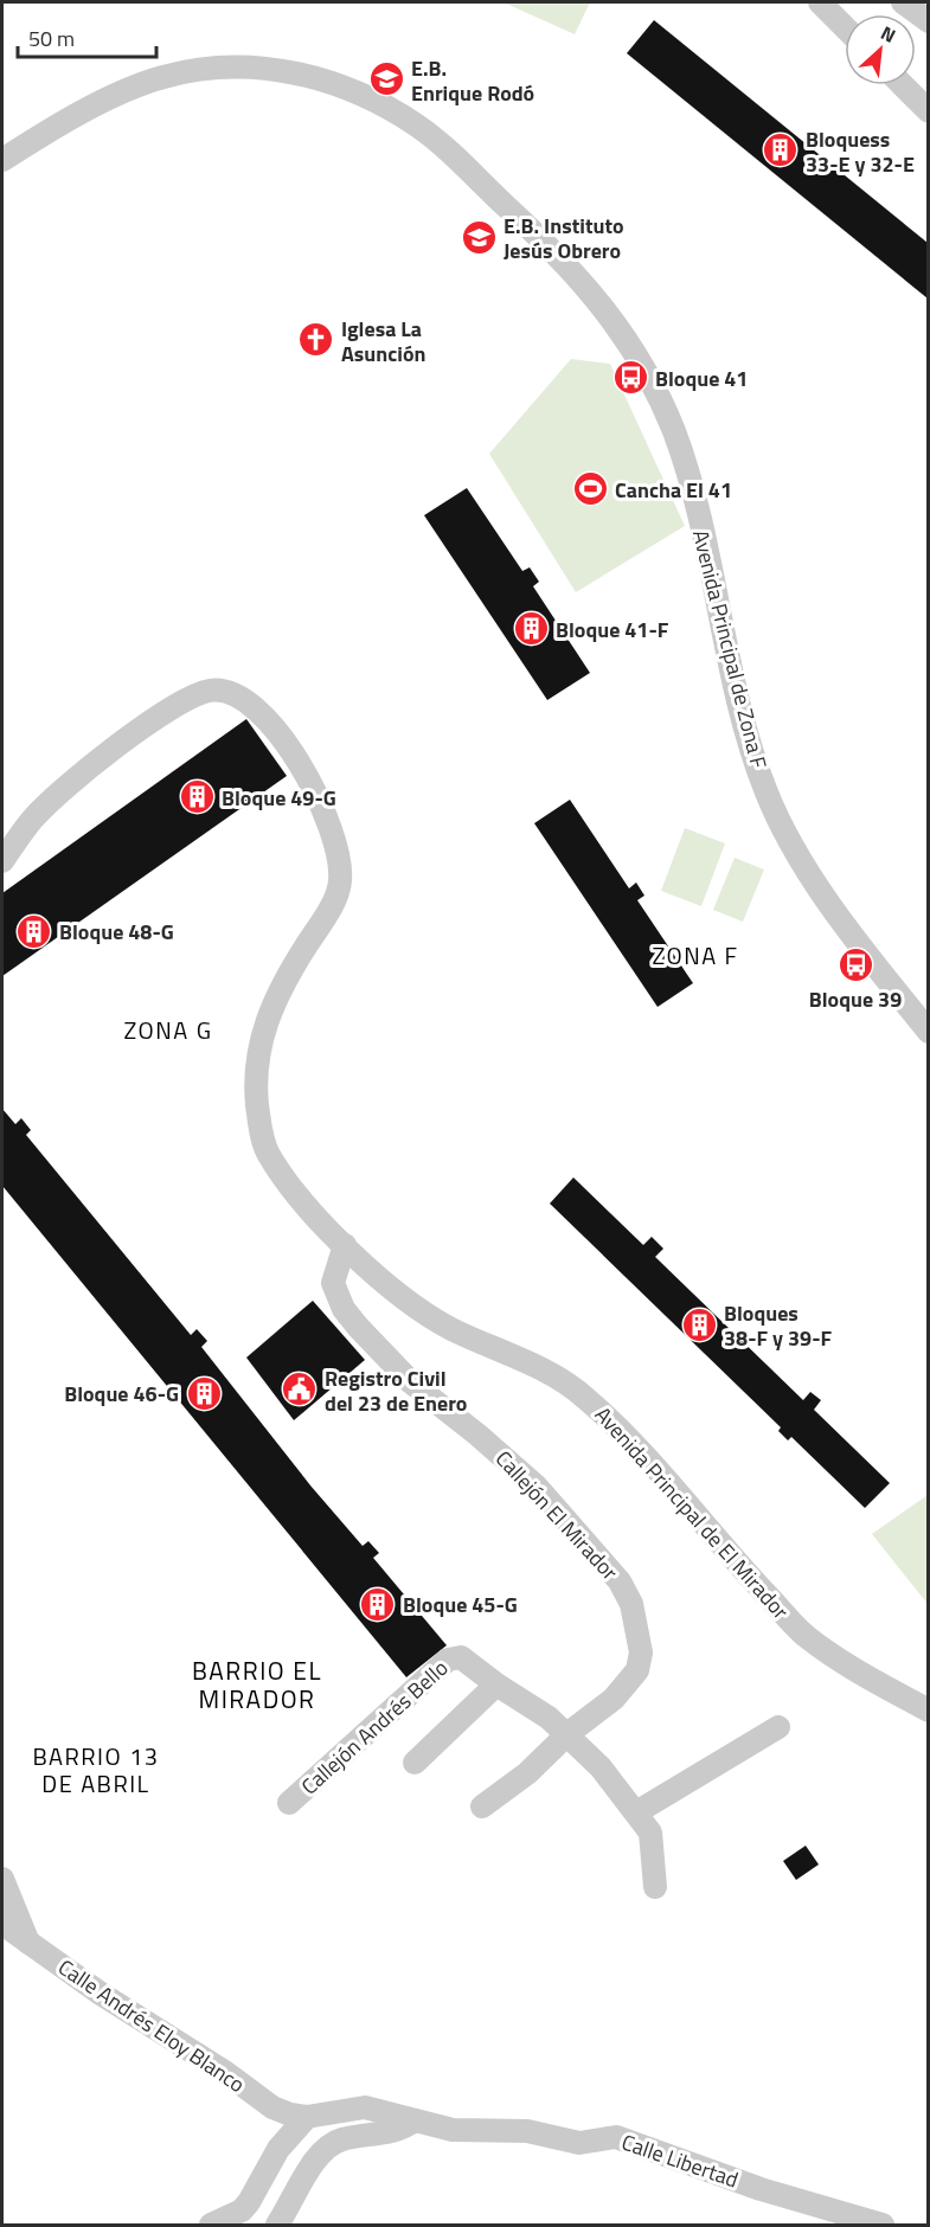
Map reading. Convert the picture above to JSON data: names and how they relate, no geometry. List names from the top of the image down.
{
  "streets": {
    "street": [
      "Avenida Principal de Zona F",
      "Avenida Principal de El Mirador",
      "Callejón El Mirador",
      "Callejón Andrés Bello",
      "Calle Andrés Eloy Blanco",
      "Calle Libertad"
    ]
  },
  "crossings": [
    ["Avenida Principal de El Mirador", "Callejón El Mirador"],
    ["Calle Andrés Eloy Blanco", "Calle Libertad"]
  ],
  "districts": [
    "ZONA F",
    "ZONA G",
    "BARRIO EL MIRADOR",
    "BARRIO 13 DE ABRIL"
  ],
  "places": {
    "school or university": ["E.B. Enrique Rodó", "E.B. Instituto Jesús Obrero"],
    "building": [
      "Bloquess 33-E y 32-E",
      "Bloque 41-F",
      "Bloque 49-G",
      "Bloque 48-G",
      "Bloques 38-F y 39-F",
      "Bloque 46-G",
      "Bloque 45-G"
    ],
    "church": ["Iglesa La Asunción"],
    "bus stop": ["Bloque 41", "Bloque 39"],
    "sports": ["Cancha El 41"],
    "public building": ["Registro Civil del 23 de Enero"]
  },
  "scale_bar": "50 m",
  "north": "top right"
}
